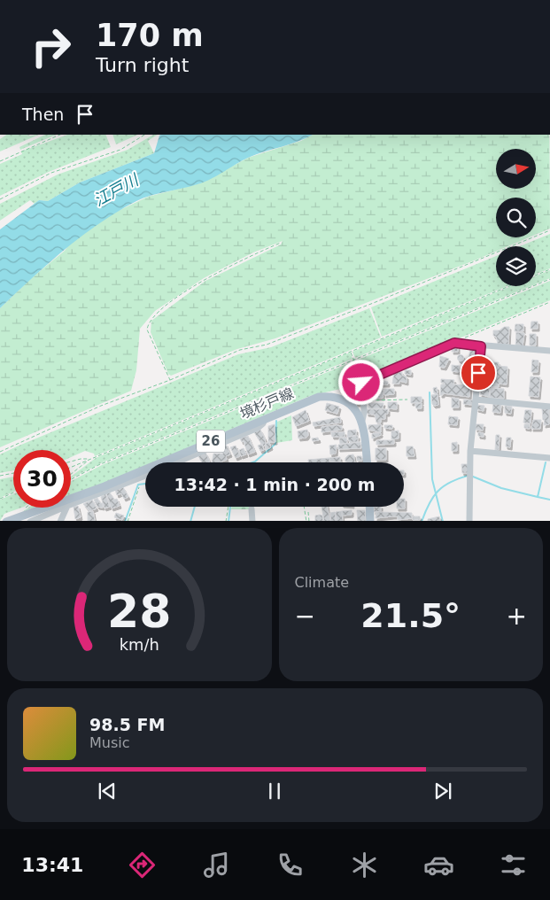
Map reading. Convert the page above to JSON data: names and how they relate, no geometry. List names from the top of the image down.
{
  "streets": {
    "main road": ["境杉戸線", "26"]
  },
  "water": ["江戸川"],
  "north": "right",
  "page": {
    "turn": ["170 m", "Turn right"],
    "then": "Then",
    "limit": "30",
    "trip": "13:42 · 1 min · 200 m",
    "tile": "Climate",
    "heat": ["−", "21.5°", "+"],
    "song": ["98.5 FM", "Music"],
    "tabs": "13:41",
    "gauge": ["28", "km/h"]
  }
}
